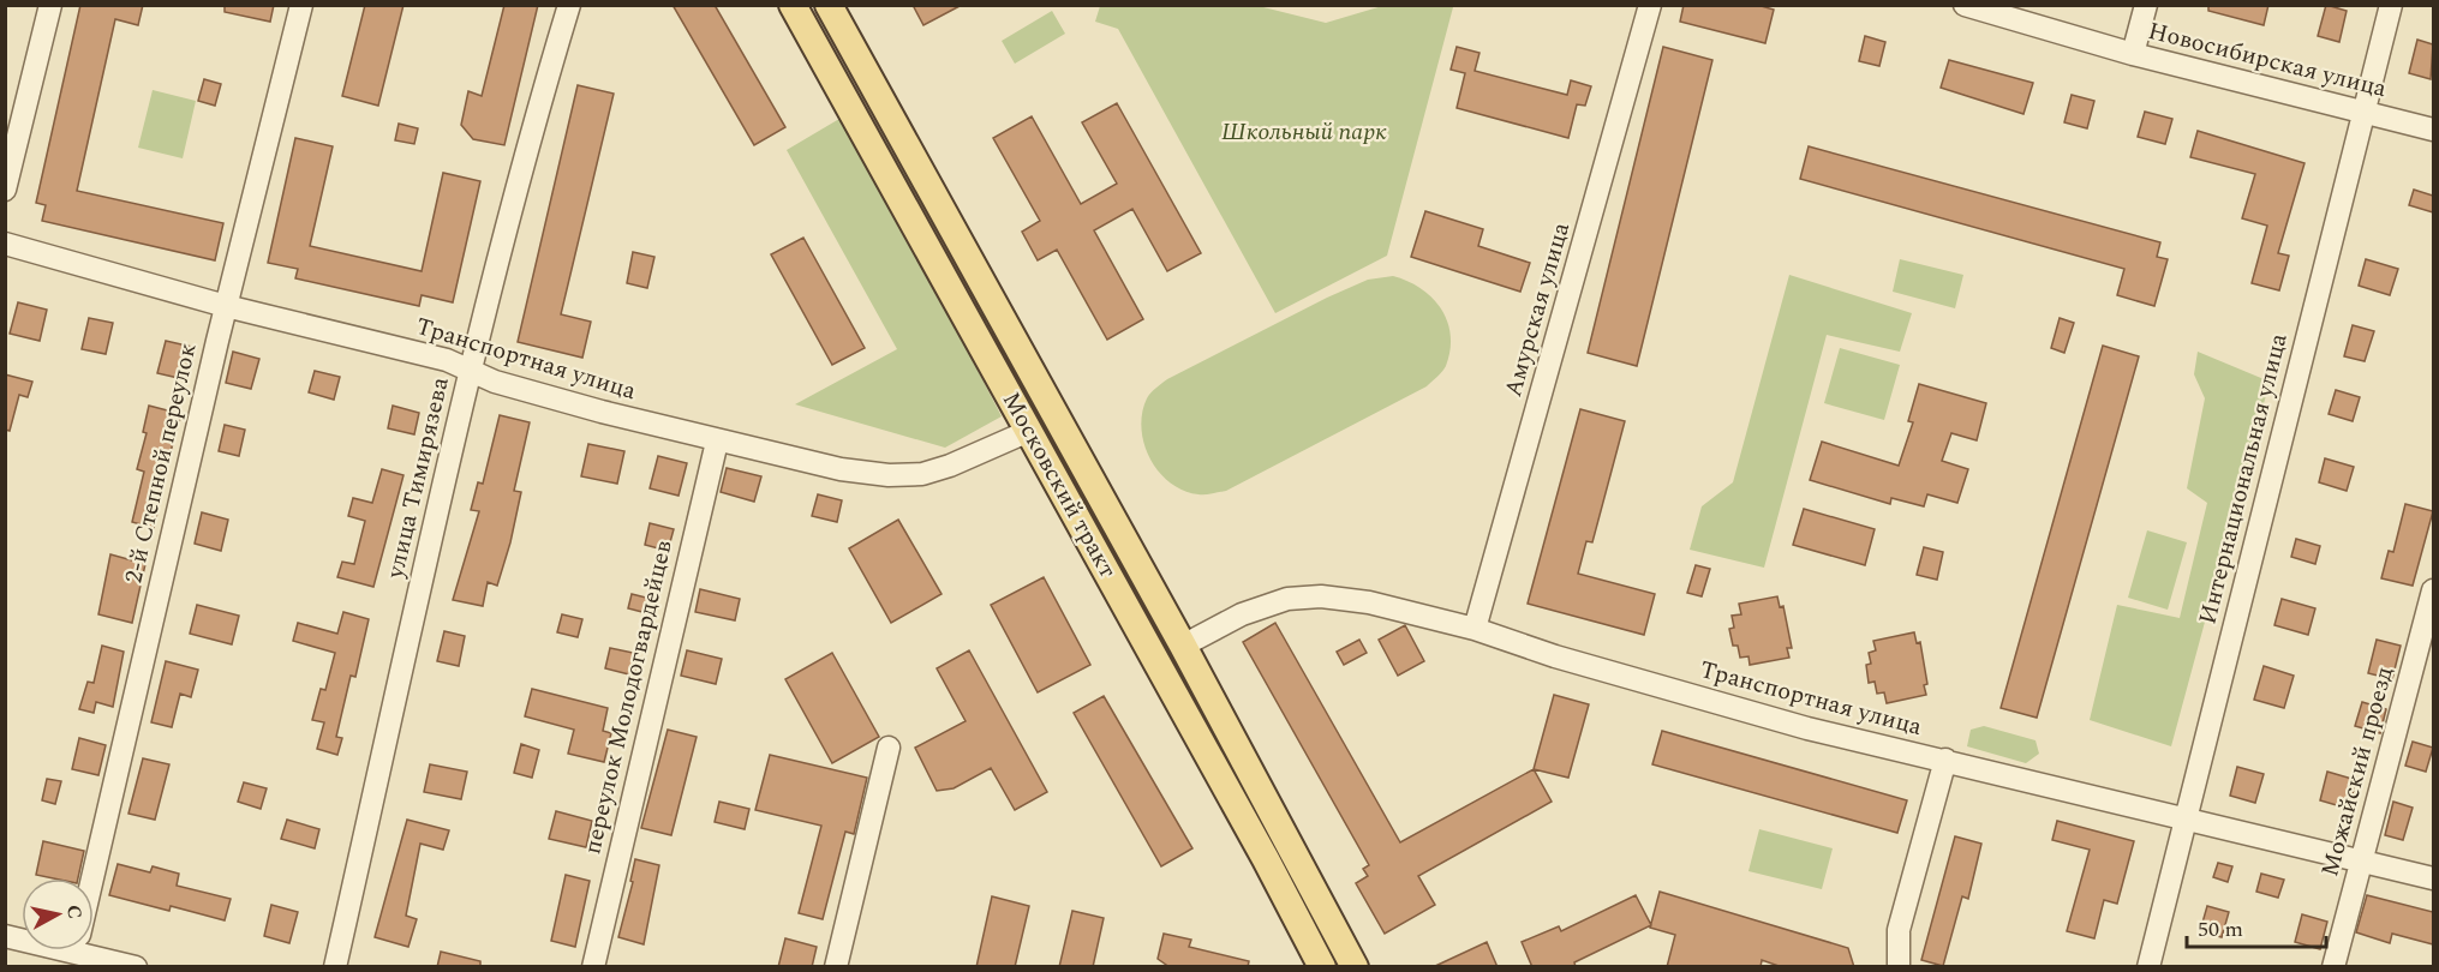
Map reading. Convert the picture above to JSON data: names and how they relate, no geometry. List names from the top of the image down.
{
  "streets": {
    "main road": ["Московский тракт"],
    "street": [
      "Новосибирская улица",
      "Амурская улица",
      "Транспортная улица",
      "2-й Степной переулок",
      "улица Тимирязева",
      "Интернациональная улица",
      "переулок Молодогвардейцев",
      "Можайский проезд"
    ]
  },
  "crossings": [
    ["Новосибирская улица", "Интернациональная улица"],
    ["Амурская улица", "Транспортная улица"],
    ["Транспортная улица", "2-й Степной переулок"],
    ["Транспортная улица", "улица Тимирязева"],
    ["Транспортная улица", "Интернациональная улица"],
    ["Транспортная улица", "Московский тракт"],
    ["Транспортная улица", "переулок Молодогвардейцев"],
    ["Транспортная улица", "Можайский проезд"]
  ],
  "parks": ["Школьный парк"],
  "scale_bar": "50 m",
  "north": "right"
}
